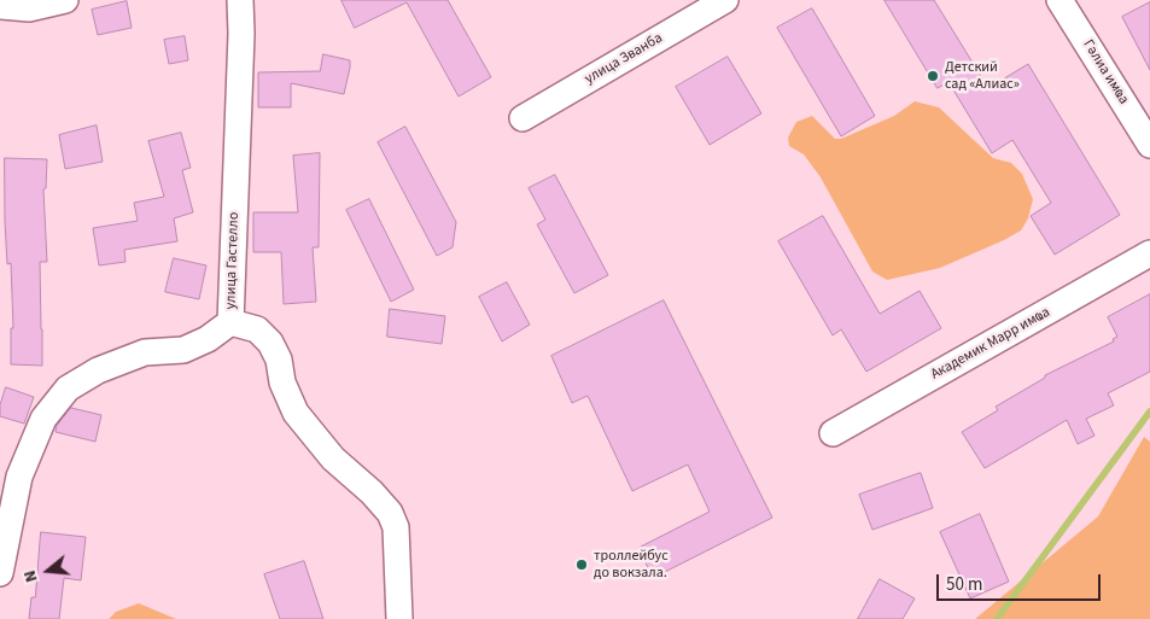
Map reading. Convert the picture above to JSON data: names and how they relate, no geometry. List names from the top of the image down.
{
  "streets": {
    "street": [
      "улица Званба",
      "Гәлиа имҩа",
      "улица Гастелло",
      "Академик Марр имҩа"
    ]
  },
  "places": ["Детский сад «Алиас»", "троллейбус до вокзала."],
  "scale_bar": "50 m",
  "north": "left"
}
